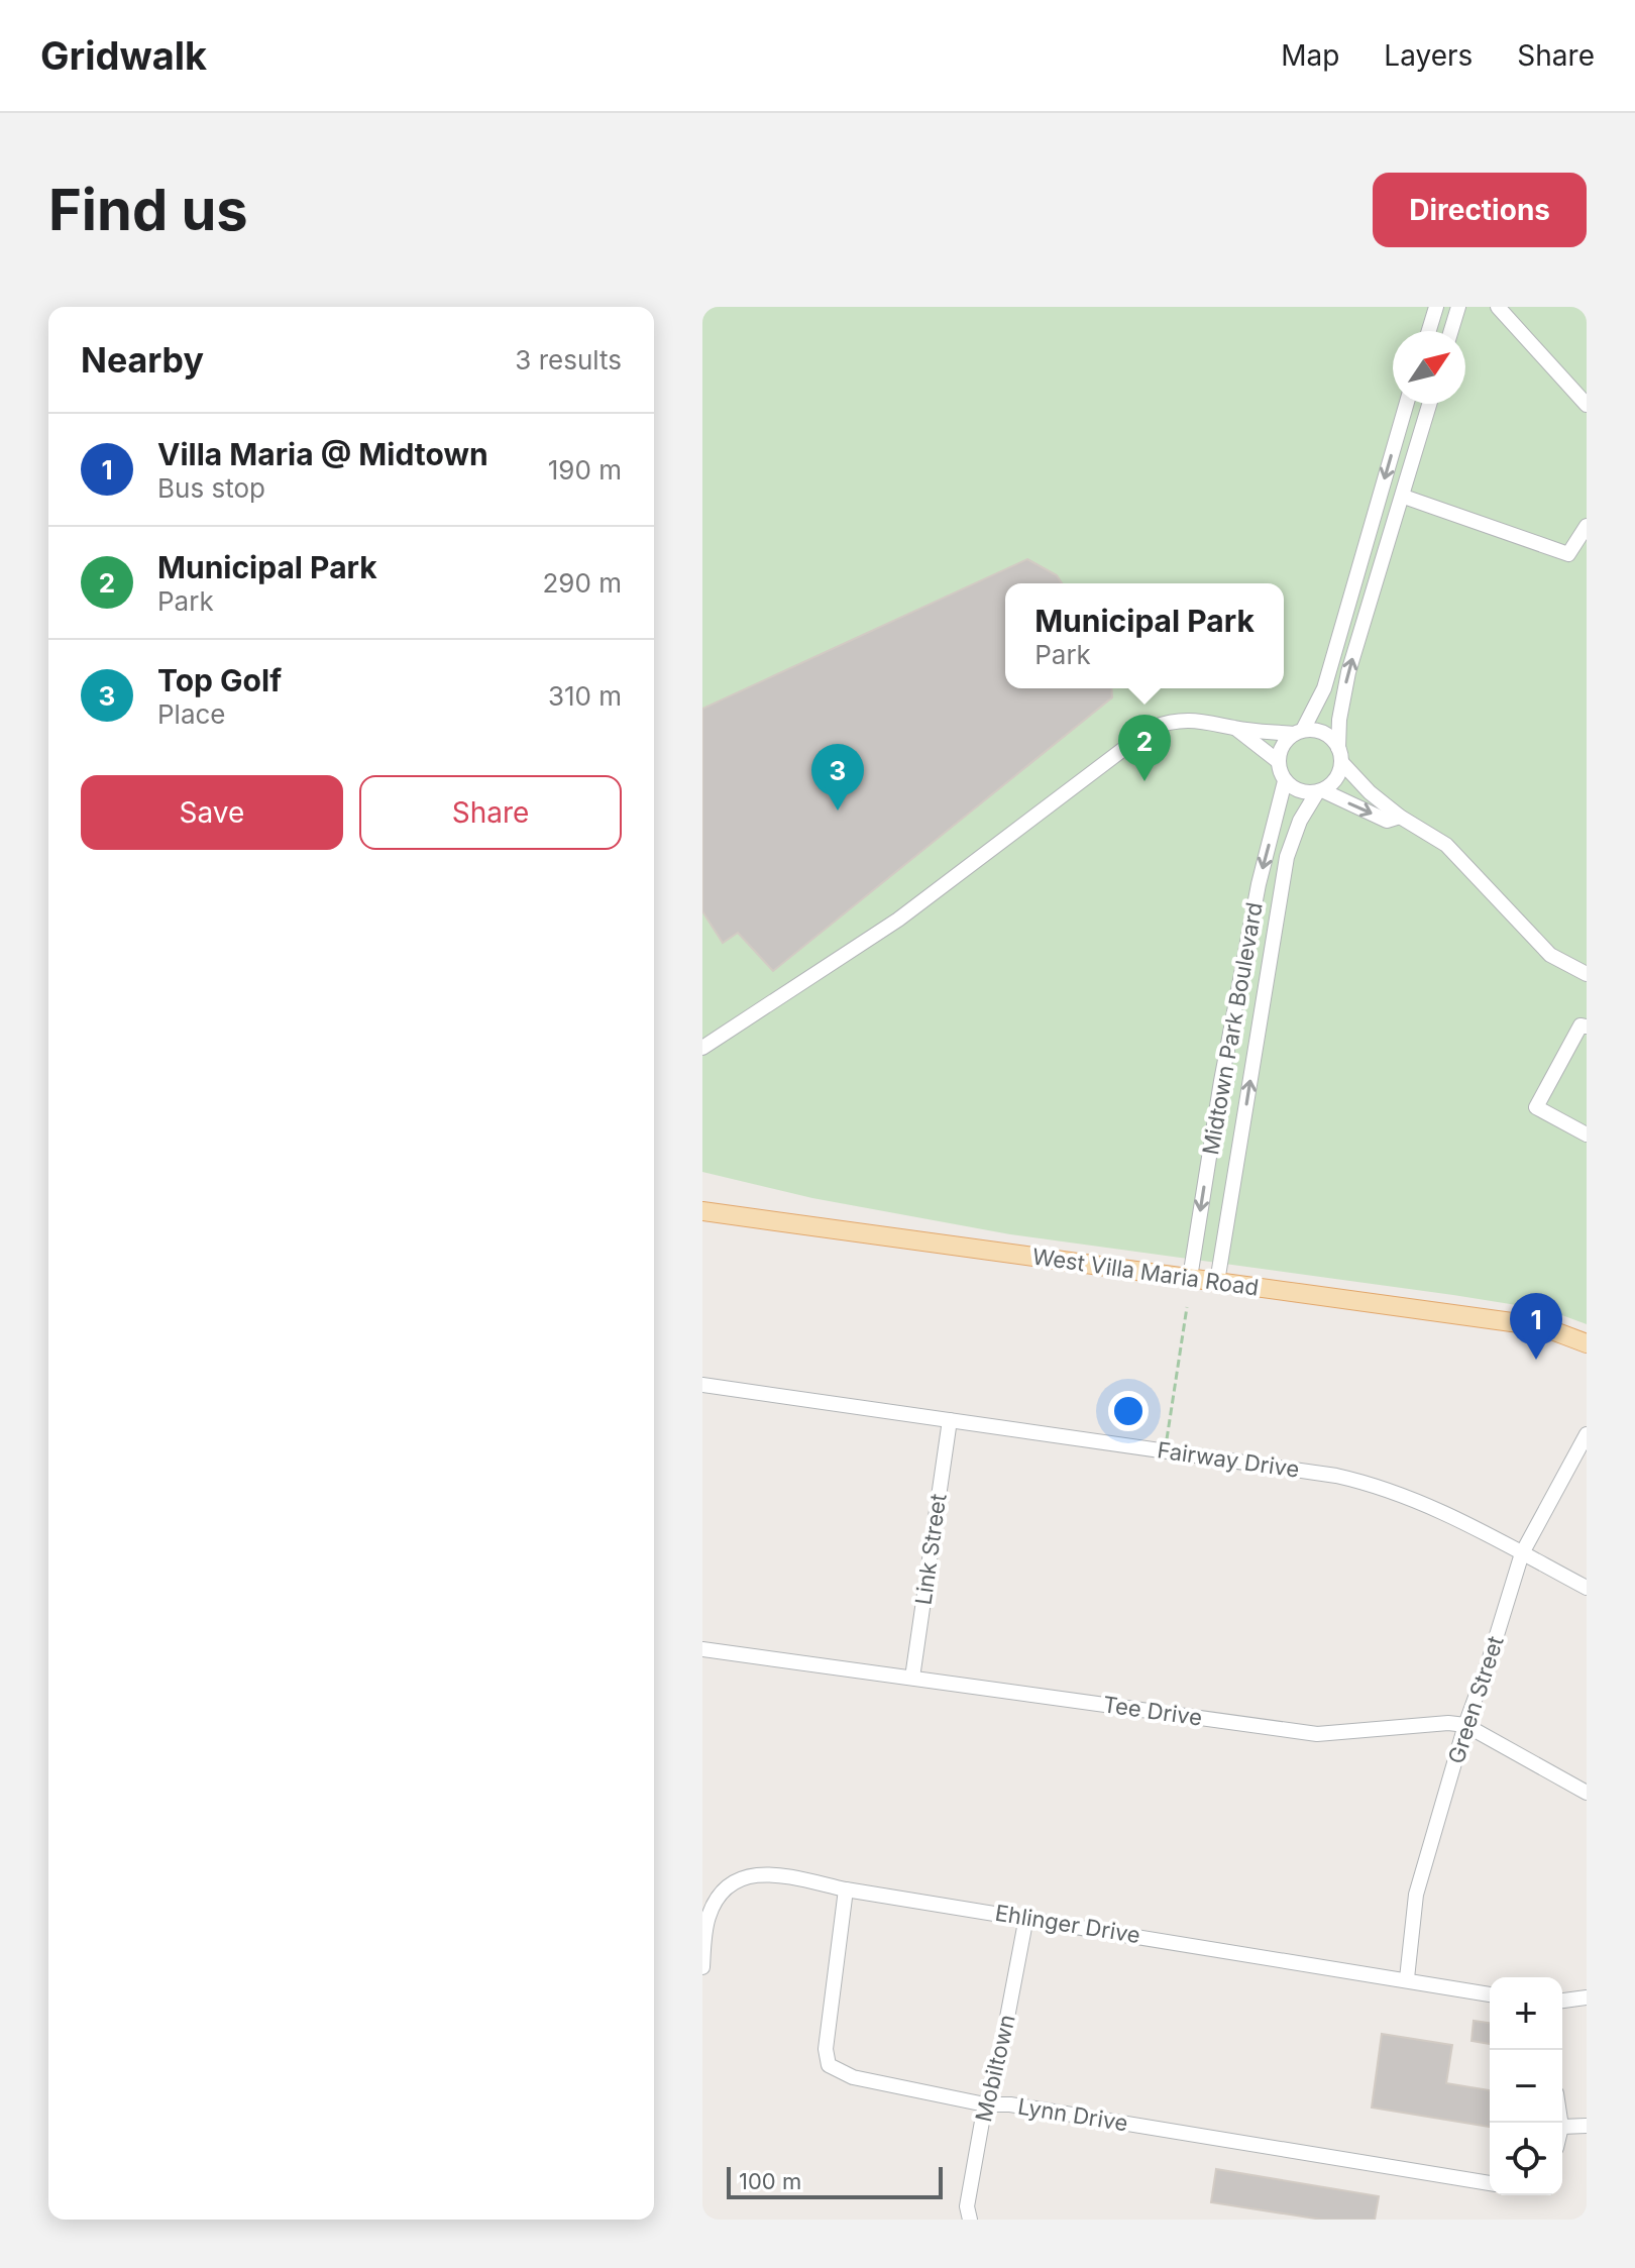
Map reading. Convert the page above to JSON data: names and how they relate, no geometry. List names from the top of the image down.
{
  "streets": {
    "main road": ["West Villa Maria Road"],
    "street": [
      "Midtown Park Boulevard",
      "Fairway Drive",
      "Link Street",
      "Green Street",
      "Tee Drive",
      "Ehlinger Drive",
      "Mobiltown",
      "Lynn Drive"
    ]
  },
  "crossings": [
    ["Midtown Park Boulevard", "West Villa Maria Road"],
    ["Fairway Drive", "Link Street"],
    ["Fairway Drive", "Green Street"],
    ["Link Street", "Tee Drive"],
    ["Green Street", "Tee Drive"],
    ["Green Street", "Ehlinger Drive"],
    ["Ehlinger Drive", "Mobiltown"],
    ["Ehlinger Drive", "Lynn Drive"],
    ["Mobiltown", "Lynn Drive"]
  ],
  "scale_bar": "100 m",
  "north": "top right",
  "page": {
    "header": "Gridwalk",
    "nav": ["Map", "Layers", "Share"],
    "buttons": [
      "Directions",
      ["Save", "Share"]
    ],
    "title": "Find us",
    "heading": ["Nearby", "3 results"],
    "list": [
      {
        "mark": "1",
        "name": "Villa Maria @ Midtown",
        "note": "Bus stop",
        "value": "190 m"
      },
      {
        "mark": "2",
        "name": "Municipal Park",
        "note": "Park",
        "value": "290 m"
      },
      {
        "mark": "3",
        "name": "Top Golf",
        "note": "Place",
        "value": "310 m"
      }
    ],
    "popup": ["Municipal Park", "Park"],
    "pins": ["2", "3", "1"],
    "map_buttons": ["+", "−"],
    "scale": "100 m"
  }
}
